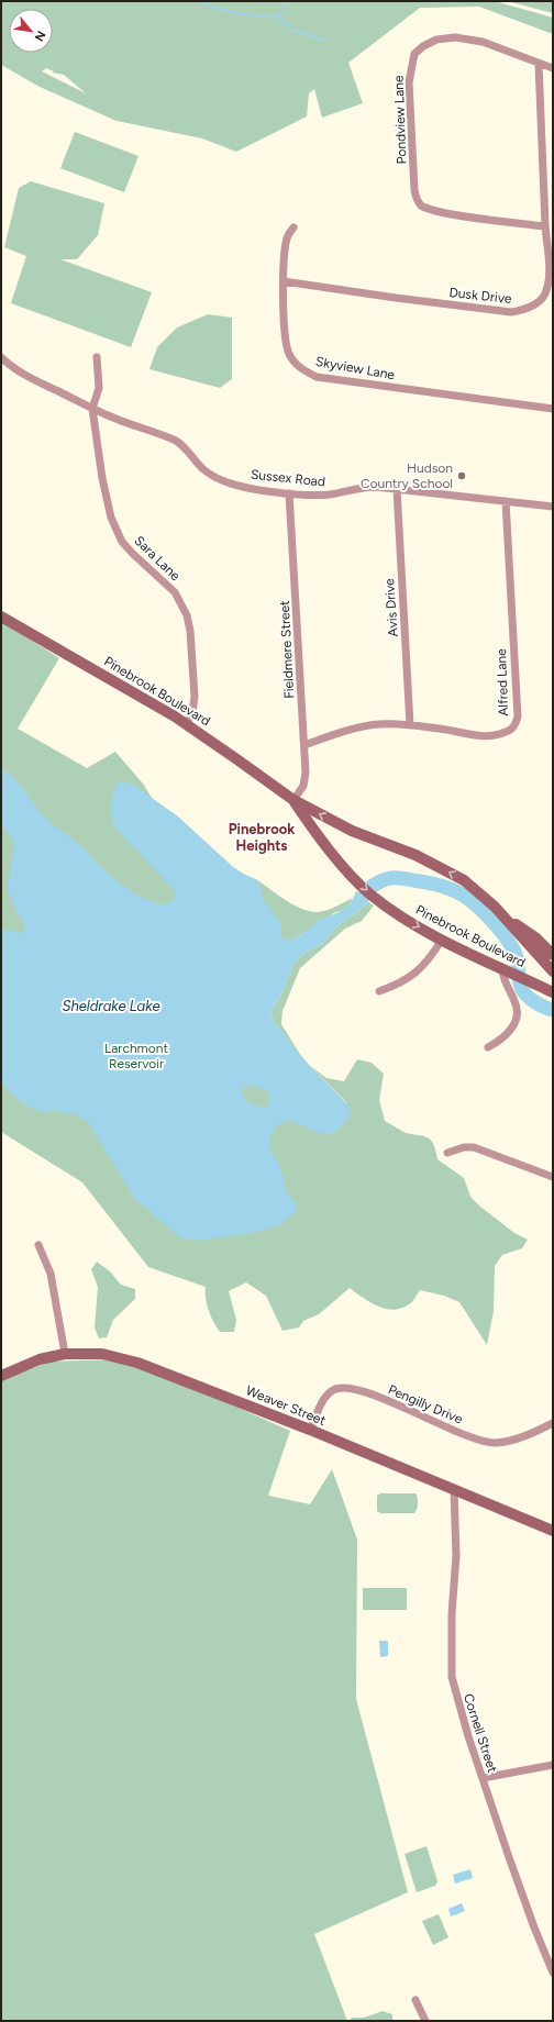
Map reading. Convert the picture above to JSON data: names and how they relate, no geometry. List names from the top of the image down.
{
  "streets": {
    "street": [
      "Pondview Lane",
      "Dusk Drive",
      "Skyview Lane",
      "Sussex Road",
      "Sara Lane",
      "Avis Drive",
      "Fieldmere Street",
      "Alfred Lane",
      "Pinebrook Boulevard",
      "Pengilly Drive",
      "Weaver Street",
      "Cornell Street"
    ]
  },
  "crossings": [
    ["Pondview Lane", "Dusk Drive"],
    ["Dusk Drive", "Skyview Lane"],
    ["Sussex Road", "Sara Lane"],
    ["Sussex Road", "Avis Drive"],
    ["Sussex Road", "Fieldmere Street"],
    ["Sussex Road", "Alfred Lane"],
    ["Sara Lane", "Pinebrook Boulevard"],
    ["Avis Drive", "Alfred Lane"],
    ["Fieldmere Street", "Alfred Lane"],
    ["Fieldmere Street", "Pinebrook Boulevard"],
    ["Pengilly Drive", "Weaver Street"],
    ["Weaver Street", "Cornell Street"]
  ],
  "districts": ["Pinebrook Heights"],
  "water": ["Sheldrake Lake"],
  "parks": ["Larchmont Reservoir"],
  "places": ["Hudson Country School"],
  "north": "bottom right"
}
